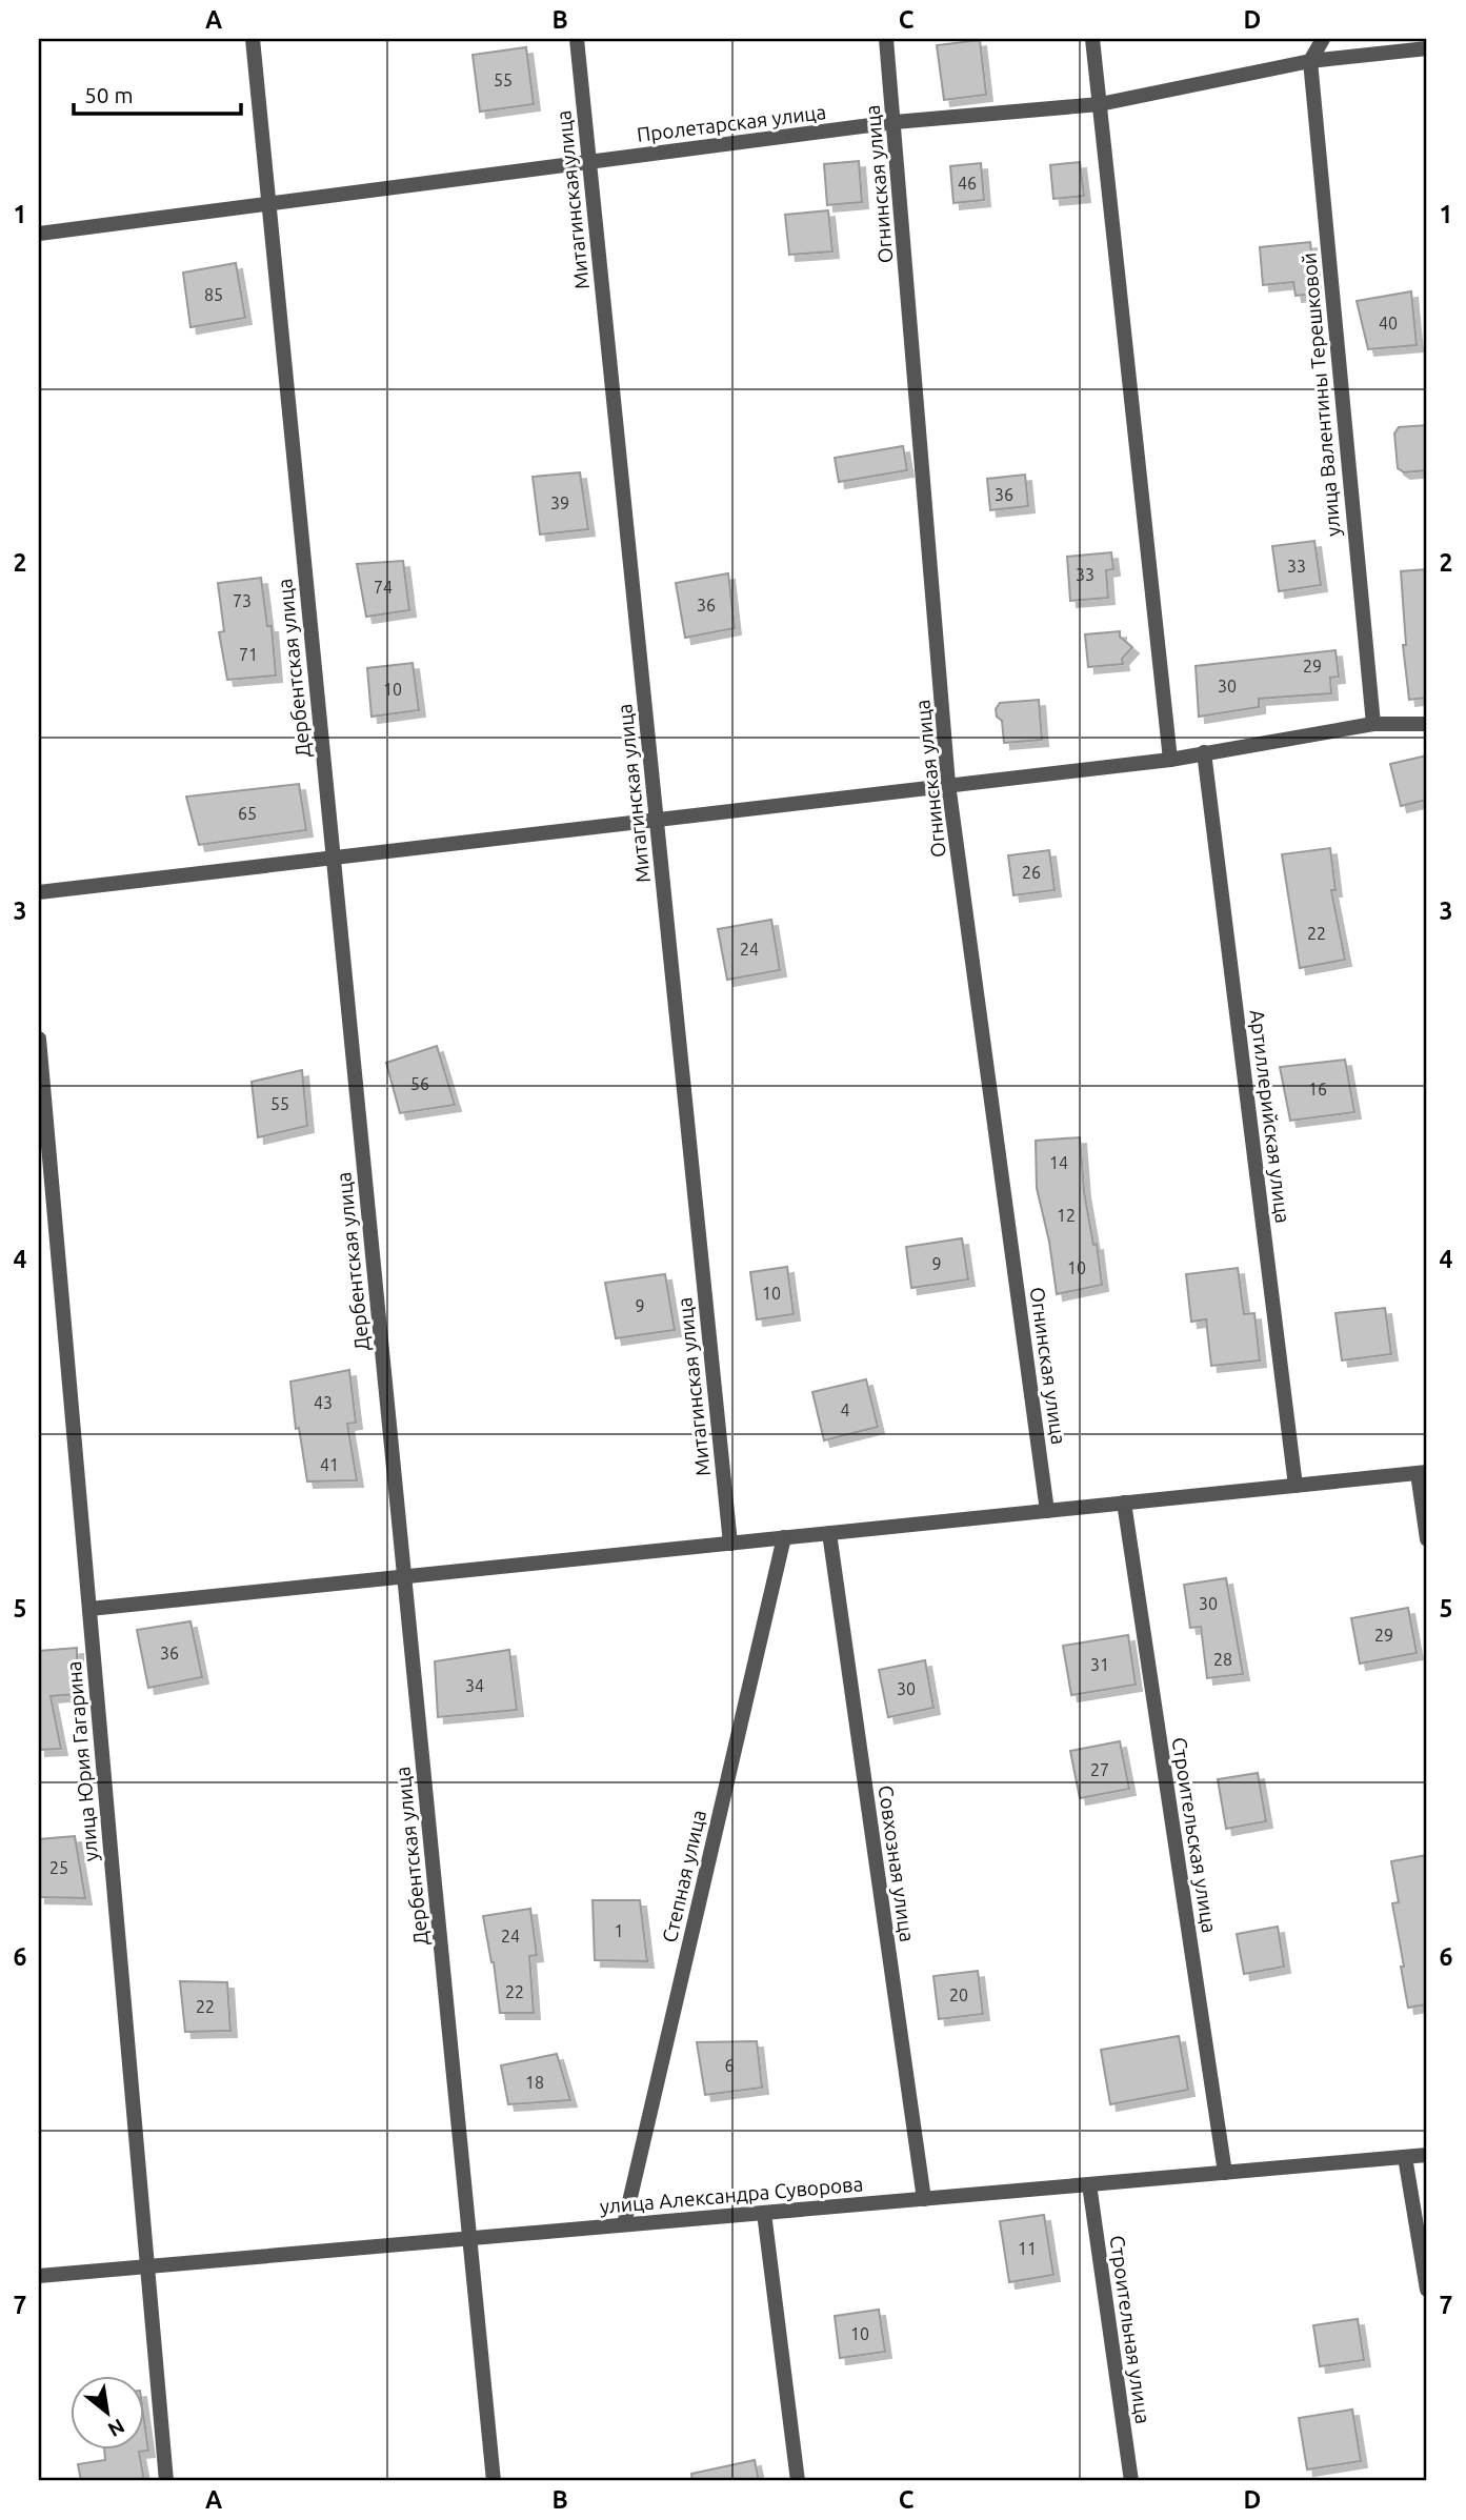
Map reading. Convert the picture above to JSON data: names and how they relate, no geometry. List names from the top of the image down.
{
  "streets": {
    "street": [
      "Пролетарская улица",
      "Огнинская улица",
      "Митагинская улица",
      "улица Валентины Терешковой",
      "Дербентская улица",
      "Артиллерийская улица",
      "улица Юрия Гагарина",
      "Строительская улица",
      "Совхозная улица",
      "Степная улица",
      "улица Александра Суворова",
      "Строительная улица"
    ]
  },
  "crossings": [
    ["Пролетарская улица", "Огнинская улица"],
    ["Пролетарская улица", "Митагинская улица"],
    ["Пролетарская улица", "улица Валентины Терешковой"],
    ["Пролетарская улица", "Дербентская улица"],
    ["Дербентская улица", "улица Александра Суворова"],
    ["улица Юрия Гагарина", "улица Александра Суворова"],
    ["Строительская улица", "улица Александра Суворова"],
    ["Совхозная улица", "улица Александра Суворова"],
    ["Степная улица", "улица Александра Суворова"],
    ["улица Александра Суворова", "Строительная улица"]
  ],
  "house_numbers": [
    "55",
    "46",
    "85",
    "40",
    "36",
    "39",
    "33",
    "33",
    "74",
    "73",
    "36",
    "71",
    "29",
    "30",
    "10",
    "65",
    "26",
    "22",
    "24",
    "56",
    "16",
    "55",
    "14",
    "12",
    "9",
    "10",
    "10",
    "9",
    "43",
    "4",
    "41",
    "30",
    "29",
    "36",
    "28",
    "31",
    "34",
    "30",
    "27",
    "25",
    "1",
    "24",
    "22",
    "20",
    "22",
    "6",
    "18",
    "11",
    "10"
  ],
  "scale_bar": "50 m",
  "north": "bottom right",
  "grid": {
    "columns": [
      "A",
      "B",
      "C",
      "D"
    ],
    "rows": [
      "1",
      "2",
      "3",
      "4",
      "5",
      "6",
      "7"
    ]
  }
}
